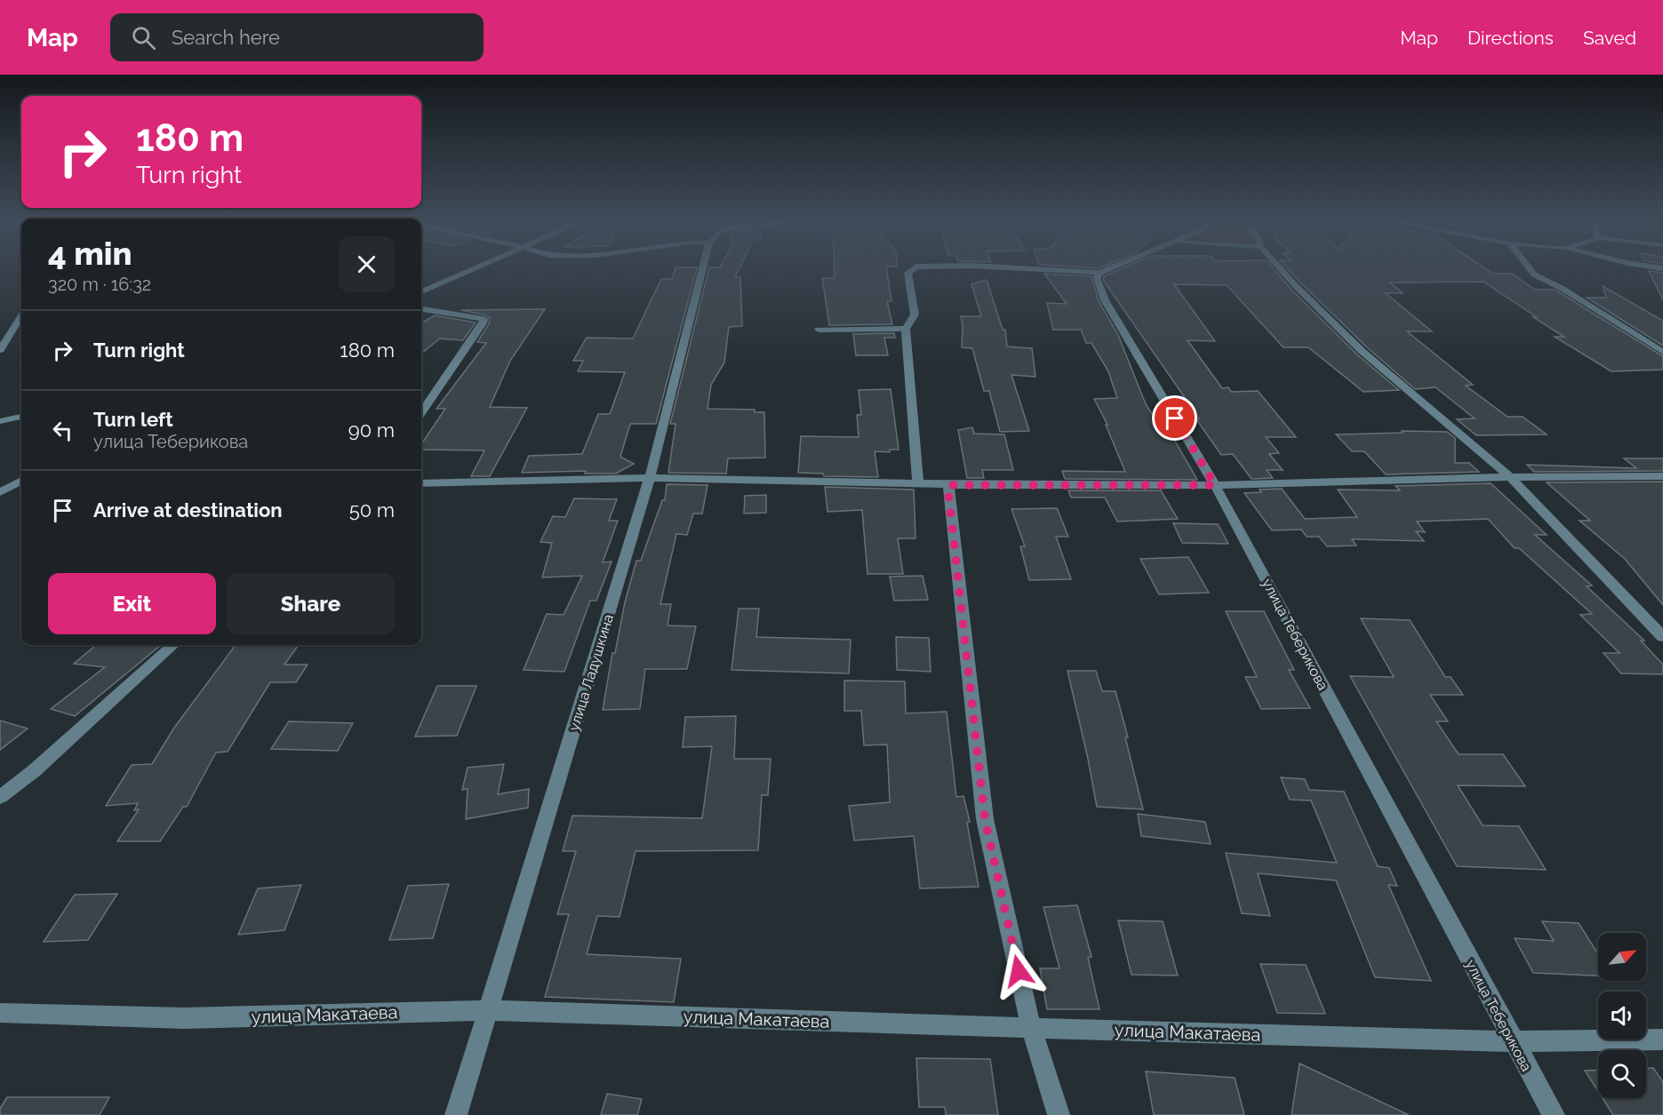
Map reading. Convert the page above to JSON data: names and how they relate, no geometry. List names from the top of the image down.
{
  "streets": {
    "street": ["улица Теберикова", "улица Ладушкина", "улица Макатаева"]
  },
  "crossings": [
    ["улица Теберикова", "улица Макатаева"],
    ["улица Ладушкина", "улица Макатаева"]
  ],
  "north": "top right",
  "page": {
    "header": "Map",
    "search": "Search here",
    "nav": ["Map", "Directions", "Saved"],
    "turn": ["180 m", "Turn right"],
    "heading": ["4 min", "320 m · 16:32"],
    "list": [
      {
        "name": "Turn right",
        "value": "180 m"
      },
      {
        "name": "Turn left",
        "note": "улица Теберикова",
        "value": "90 m"
      },
      {
        "name": "Arrive at destination",
        "value": "50 m"
      }
    ],
    "buttons": ["Exit", "Share"]
  }
}
